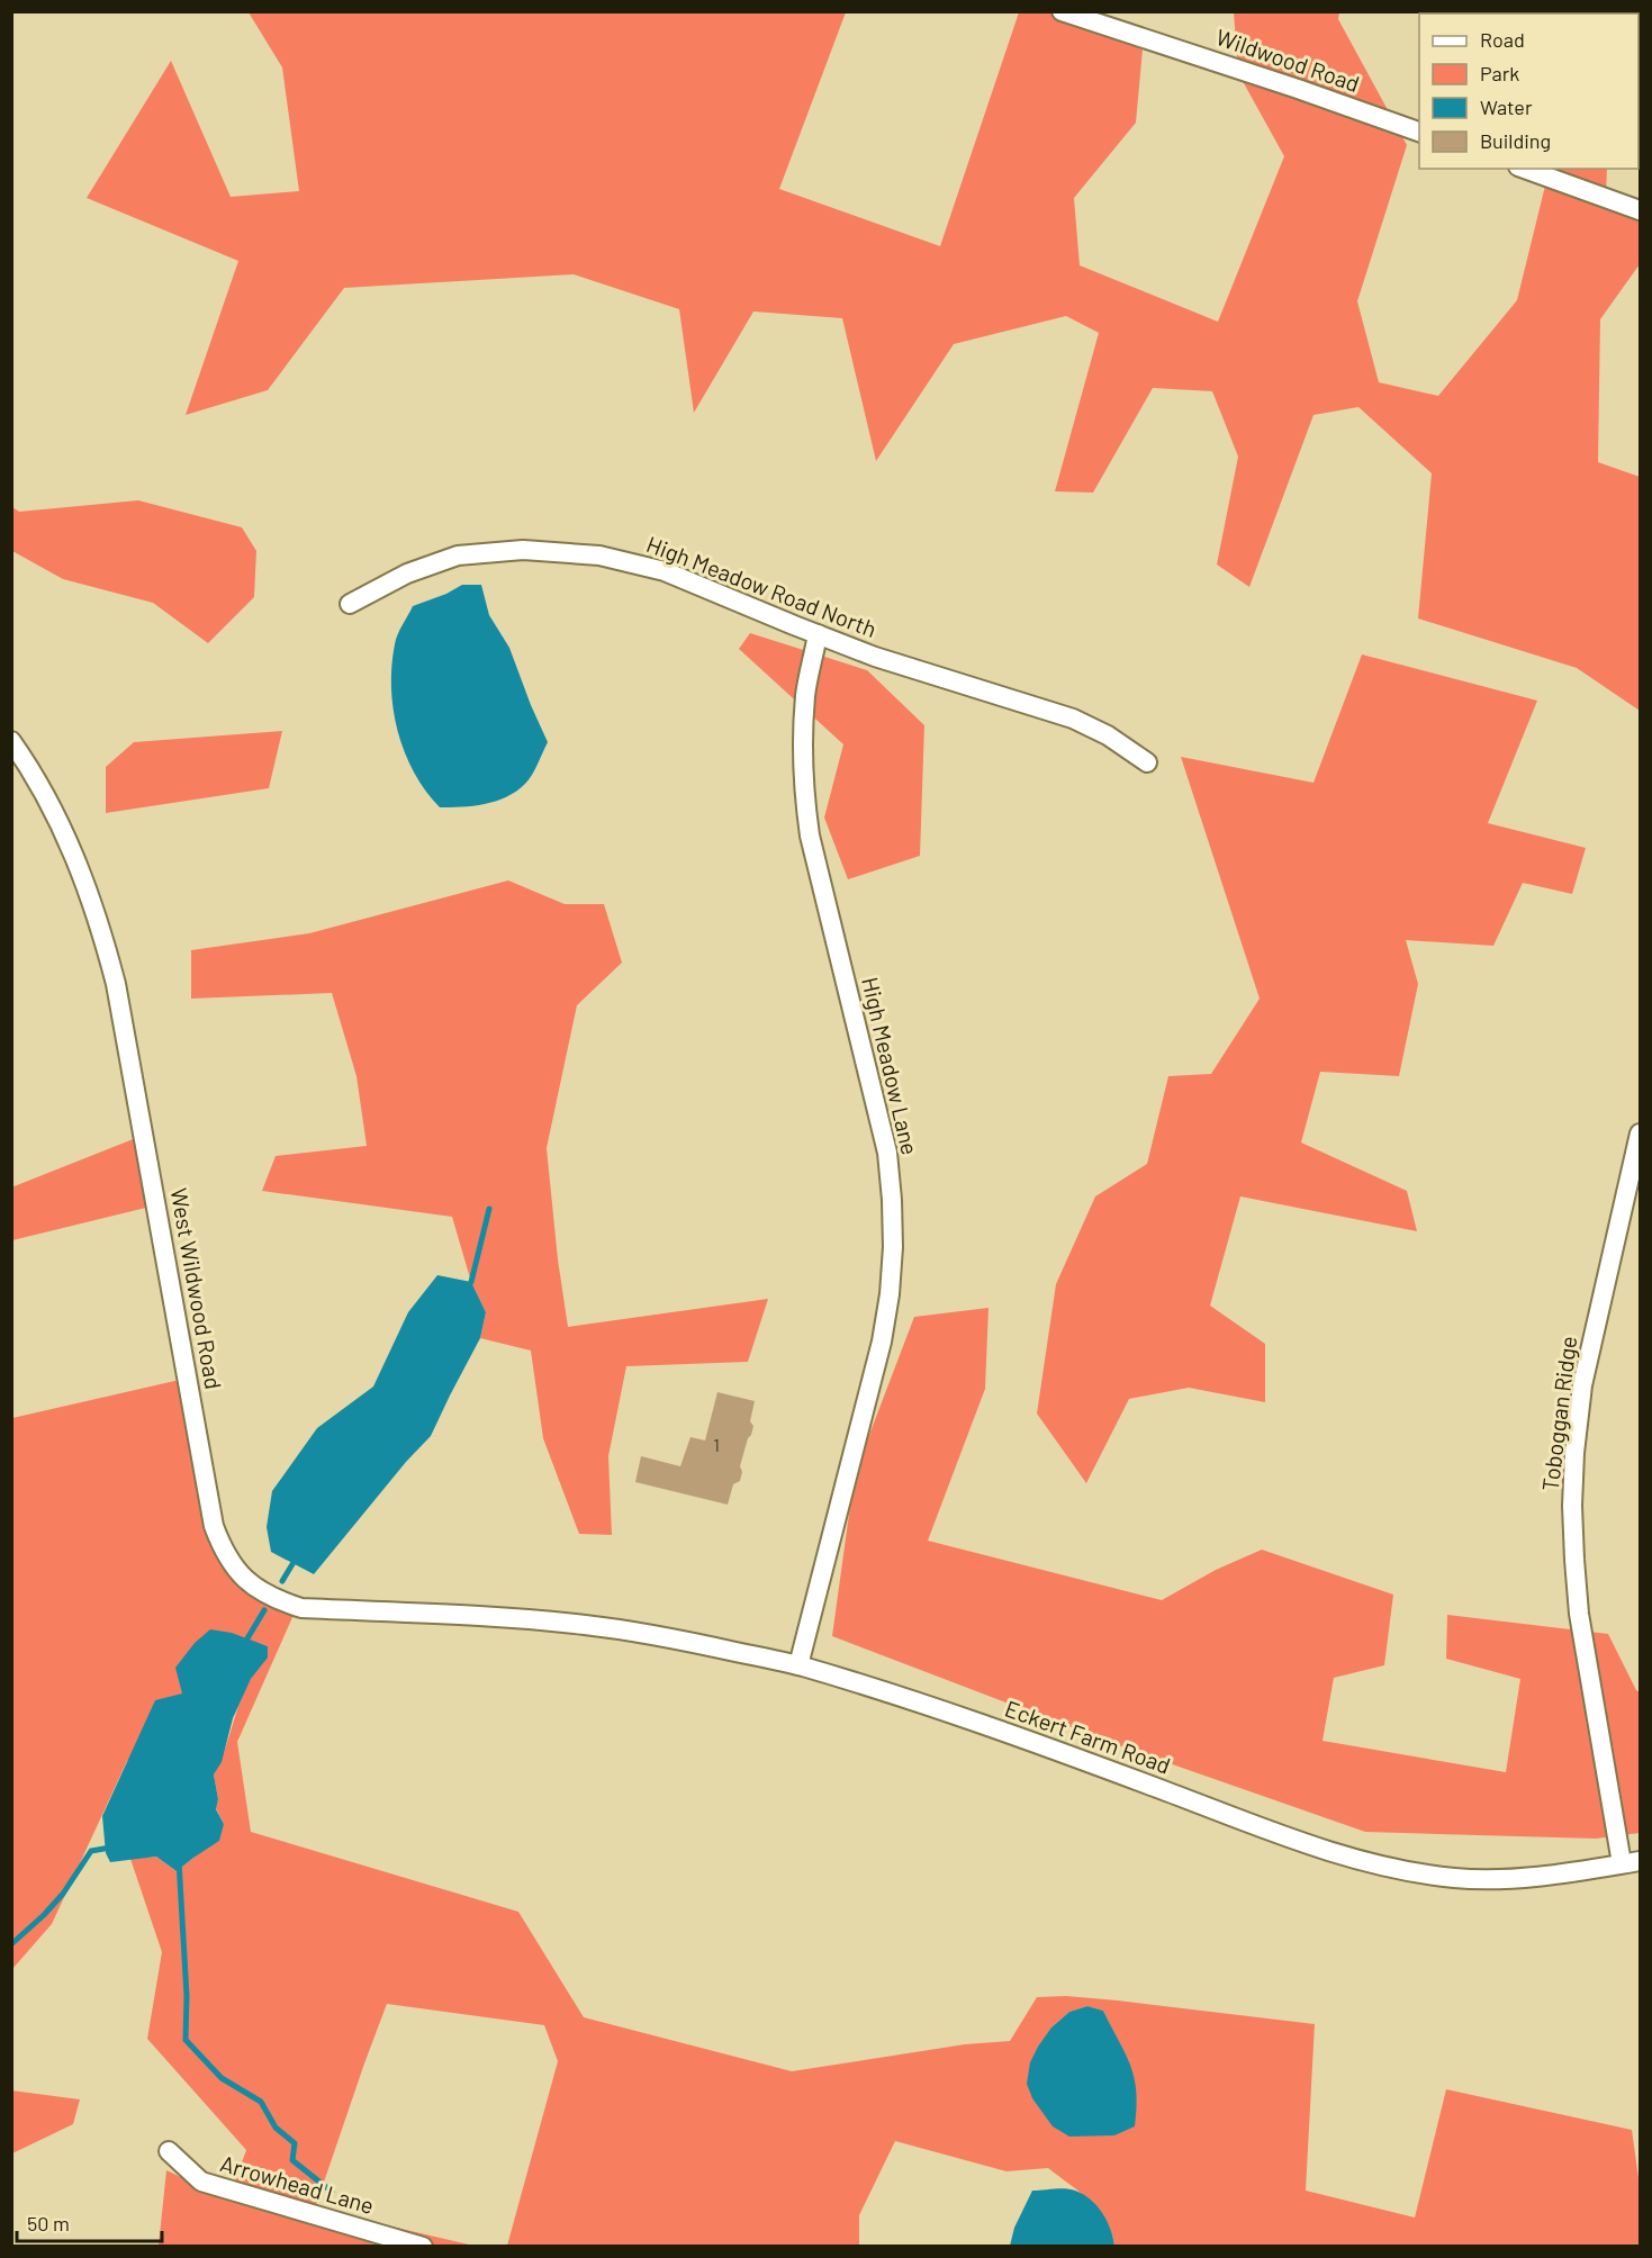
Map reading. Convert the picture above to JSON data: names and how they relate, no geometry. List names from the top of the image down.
{
  "streets": {
    "street": [
      "Wildwood Road",
      "High Meadow Road North",
      "High Meadow Lane",
      "West Wildwood Road",
      "Toboggan Ridge",
      "Eckert Farm Road",
      "Arrowhead Lane"
    ]
  },
  "crossings": [
    ["High Meadow Road North", "High Meadow Lane"],
    ["High Meadow Lane", "Eckert Farm Road"],
    ["West Wildwood Road", "Eckert Farm Road"],
    ["Toboggan Ridge", "Eckert Farm Road"]
  ],
  "house_numbers": ["1"],
  "legend": [
    "Road",
    "Park",
    "Water",
    "Building"
  ],
  "scale_bar": "50 m"
}
